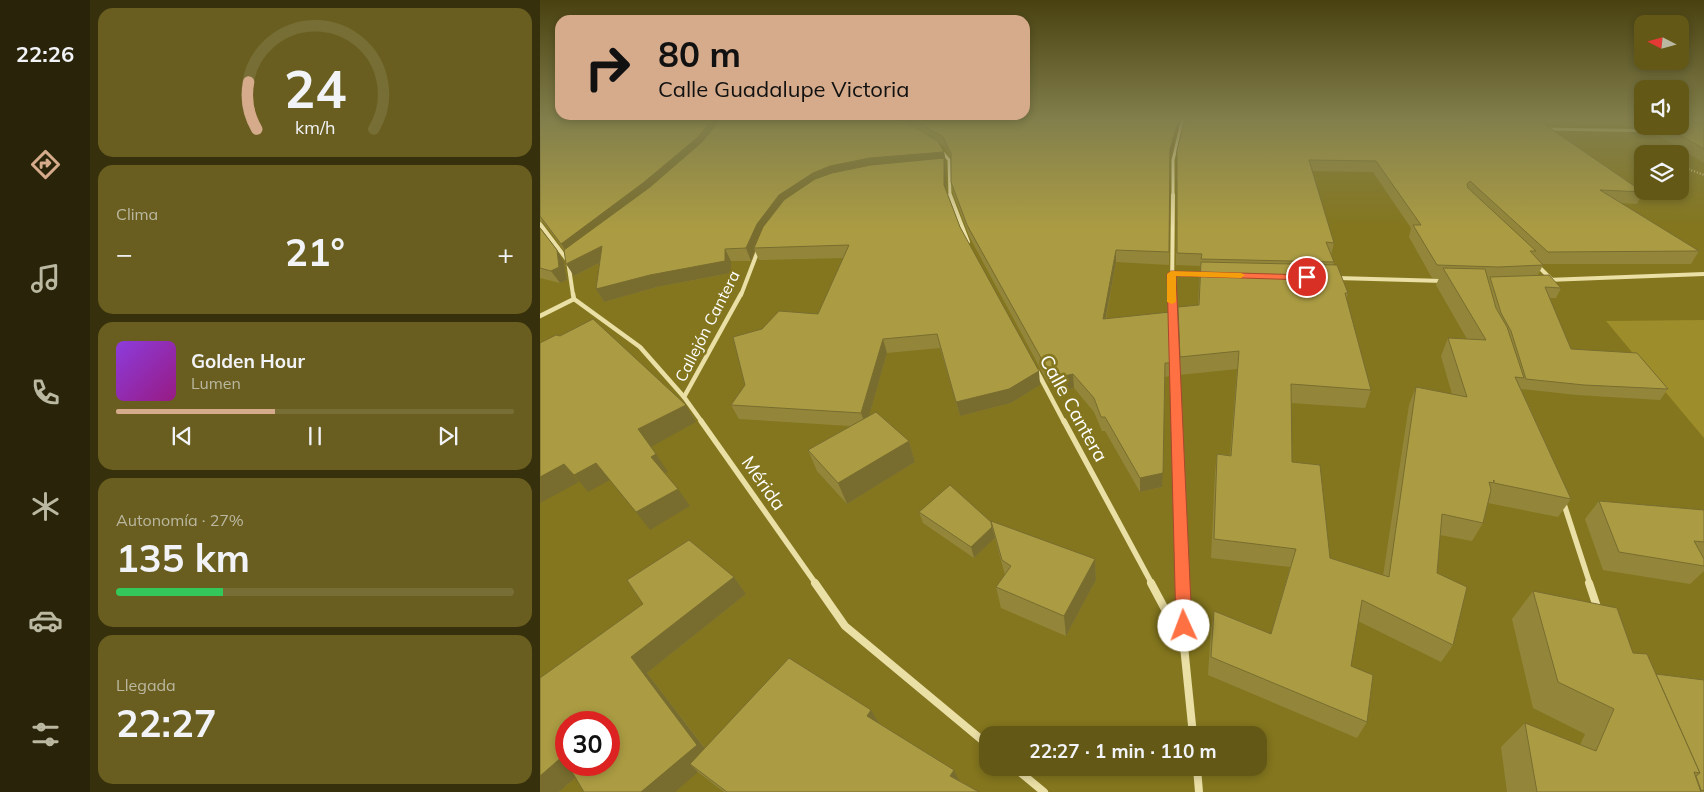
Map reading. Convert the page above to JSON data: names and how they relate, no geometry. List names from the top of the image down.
{
  "streets": {
    "street": ["Callejón Cantera", "Calle Cantera", "Mérida"]
  },
  "crossings": [
    ["Callejón Cantera", "Mérida"]
  ],
  "north": "left",
  "page": {
    "tabs": "22:26",
    "turn": ["80 m", "Calle Guadalupe Victoria"],
    "tile": [
      "Clima",
      ["Autonomía · 27%", "135 km"],
      ["Llegada", "22:27"]
    ],
    "heat": ["−", "21°", "+"],
    "song": ["Golden Hour", "Lumen"],
    "limit": "30",
    "trip": "22:27 · 1 min · 110 m",
    "gauge": ["24", "km/h"]
  }
}
